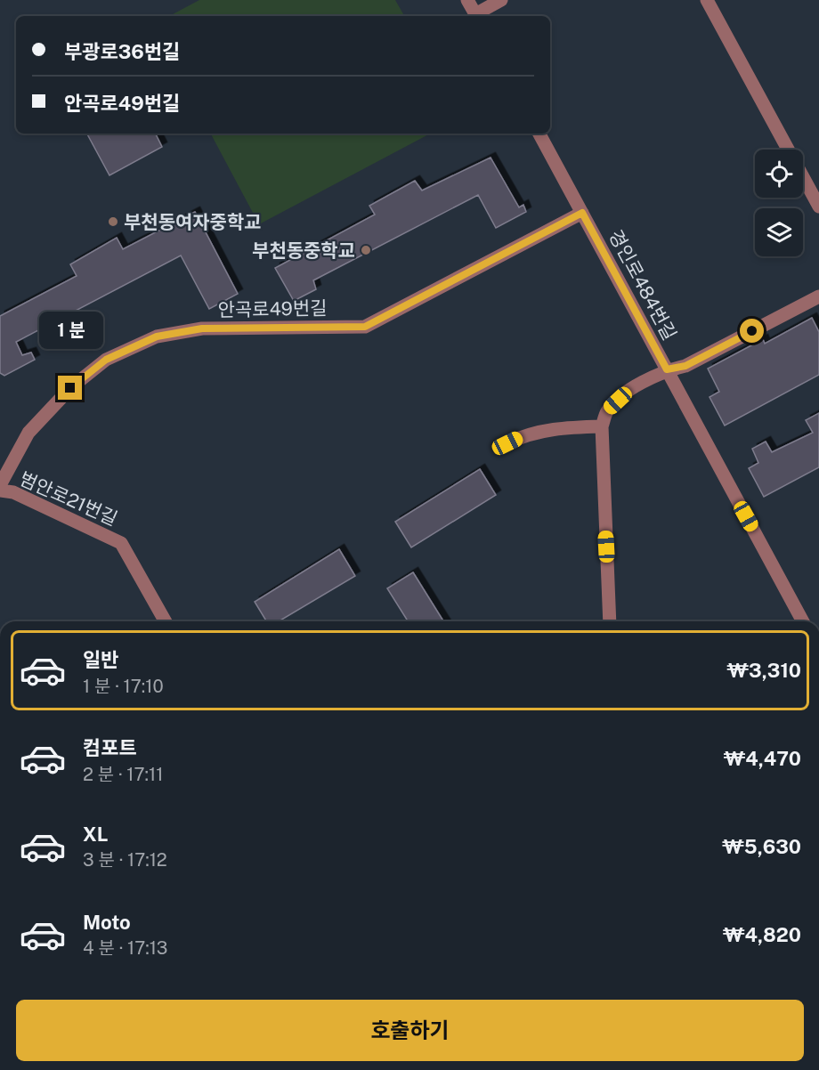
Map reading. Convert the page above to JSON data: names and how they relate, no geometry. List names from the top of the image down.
{
  "streets": {
    "street": ["경인로484번길", "안곡로49번길", "범안로21번길"]
  },
  "crossings": [
    ["경인로484번길", "안곡로49번길"]
  ],
  "places": ["부천동여자중학교", "부천동중학교"],
  "page": {
    "banner": ["부광로36번길", "안곡로49번길"],
    "bubble": "1 분",
    "list": [
      {
        "name": "일반",
        "note": "1 분 · 17:10",
        "value": "₩3,310"
      },
      {
        "name": "컴포트",
        "note": "2 분 · 17:11",
        "value": "₩4,470"
      },
      {
        "name": "XL",
        "note": "3 분 · 17:12",
        "value": "₩5,630"
      },
      {
        "name": "Moto",
        "note": "4 분 · 17:13",
        "value": "₩4,820"
      }
    ],
    "buttons": "호출하기"
  }
}
